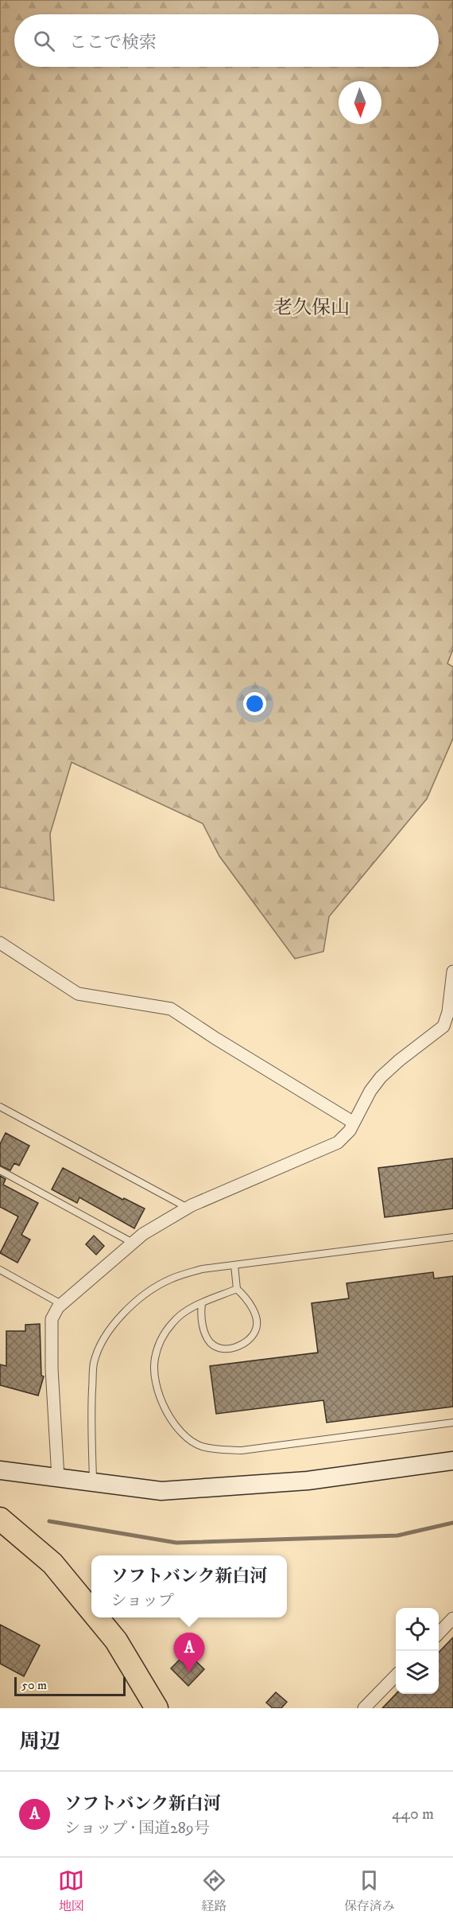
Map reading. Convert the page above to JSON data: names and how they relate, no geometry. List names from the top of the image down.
{
  "districts": ["老久保山"],
  "scale_bar": "50 m",
  "north": "bottom",
  "page": {
    "search": "ここで検索",
    "popup": ["ソフトバンク新白河", "ショップ"],
    "pins": "A",
    "scale": "50 m",
    "heading": "周辺",
    "list": [
      {
        "mark": "A",
        "name": "ソフトバンク新白河",
        "note": "ショップ · 国道289号",
        "value": "440 m"
      }
    ],
    "nav": ["地図", "経路", "保存済み"]
  }
}
